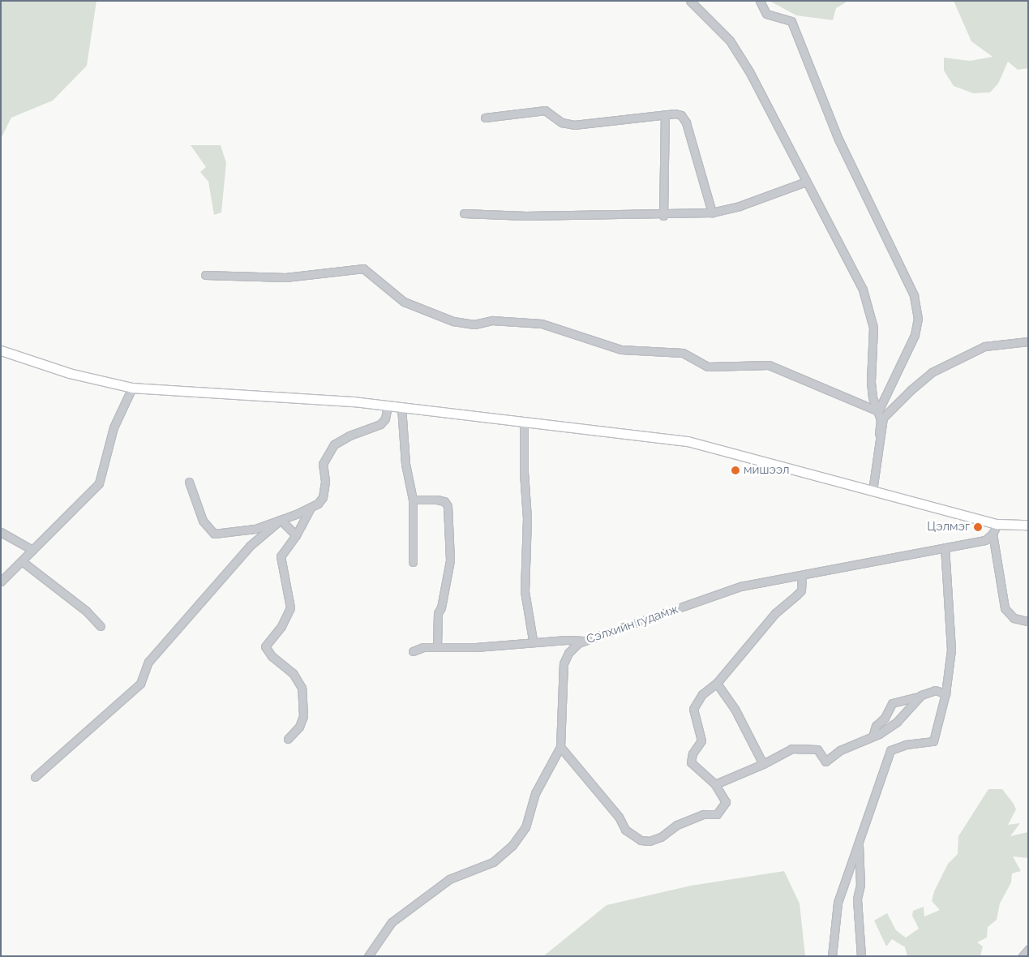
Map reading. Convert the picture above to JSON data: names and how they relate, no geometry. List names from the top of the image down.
{
  "streets": {
    "street": ["Сэлхийн гудамж"]
  },
  "places": ["мишээл", "Цэлмэг"]
}
